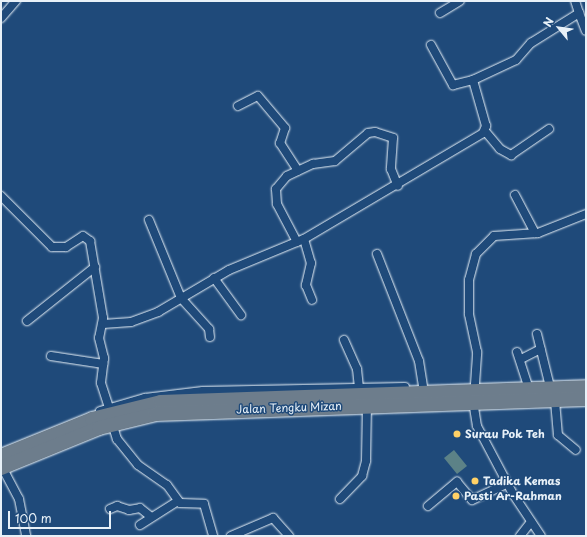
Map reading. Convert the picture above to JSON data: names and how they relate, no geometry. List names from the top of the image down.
{
  "streets": {
    "highway": ["Jalan Tengku Mizan"]
  },
  "places": ["Surau Pok Teh", "Tadika Kemas", "Pasti Ar-Rahman"],
  "scale_bar": "100 m",
  "north": "top left"
}
